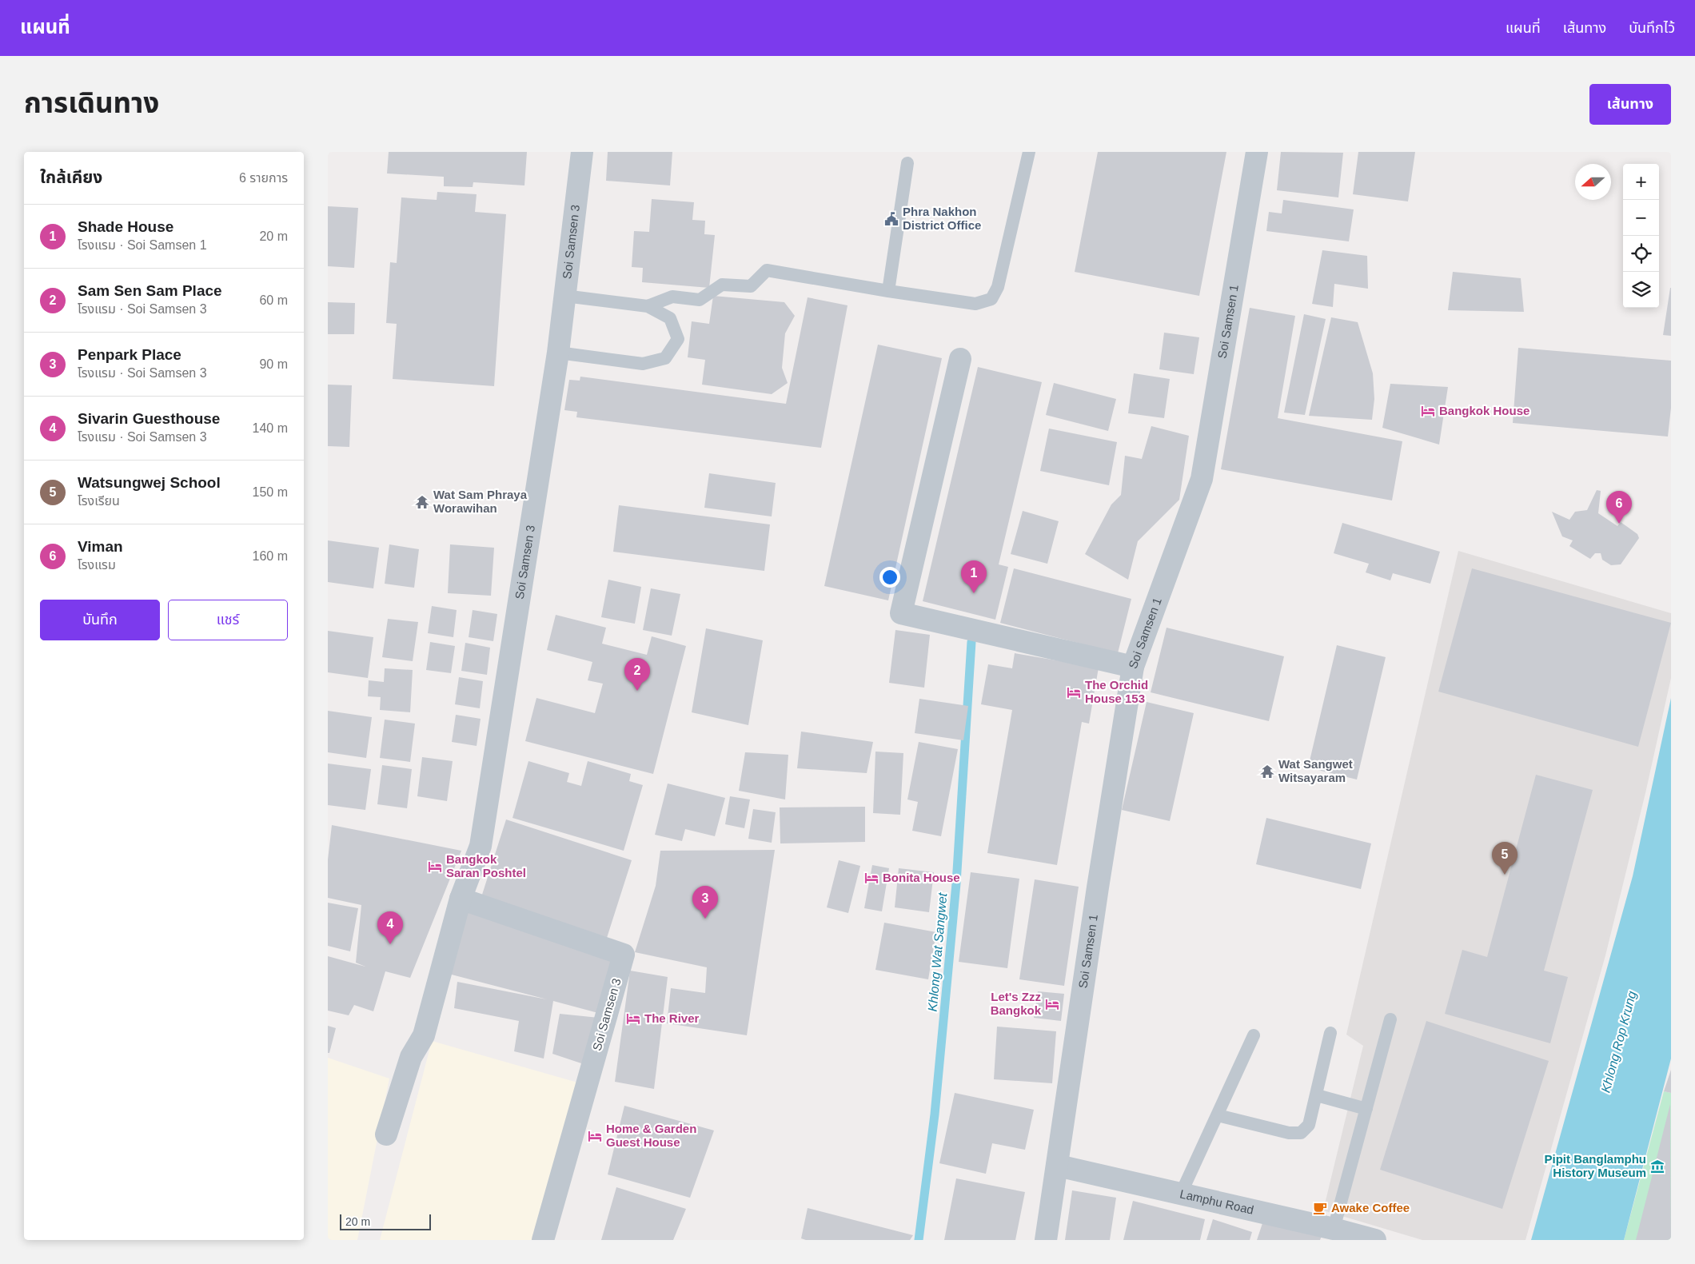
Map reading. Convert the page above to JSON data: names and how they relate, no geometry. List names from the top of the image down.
{
  "streets": {
    "street": ["Soi Samsen 3", "Soi Samsen 1", "Lamphu Road"]
  },
  "crossings": [
    ["Soi Samsen 1", "Lamphu Road"]
  ],
  "water": ["Khlong Wat Sangwet", "Khlong Rop Krung"],
  "places": {
    "public building": ["Phra Nakhon District Office"],
    "hotel": [
      "Bangkok House",
      "The Orchid House 153",
      "Bangkok Saran Poshtel",
      "Bonita House",
      "Let's Zzz Bangkok",
      "The River",
      "Home & Garden Guest House"
    ],
    "temple": ["Wat Sam Phraya Worawihan", "Wat Sangwet Witsayaram"],
    "museum": ["Pipit Banglamphu History Museum"],
    "cafe": ["Awake Coffee"]
  },
  "scale_bar": "20 m",
  "north": "left",
  "page": {
    "header": "แผนที่",
    "nav": ["แผนที่", "เส้นทาง", "บันทึกไว้"],
    "title": "การเดินทาง",
    "buttons": [
      "เส้นทาง",
      ["บันทึก", "แชร์"]
    ],
    "heading": ["ใกล้เคียง", "6 รายการ"],
    "map_buttons": ["+", "−"],
    "list": [
      {
        "mark": "1",
        "name": "Shade House",
        "note": "โรงแรม · Soi Samsen 1",
        "value": "20 m"
      },
      {
        "mark": "2",
        "name": "Sam Sen Sam Place",
        "note": "โรงแรม · Soi Samsen 3",
        "value": "60 m"
      },
      {
        "mark": "3",
        "name": "Penpark Place",
        "note": "โรงแรม · Soi Samsen 3",
        "value": "90 m"
      },
      {
        "mark": "4",
        "name": "Sivarin Guesthouse",
        "note": "โรงแรม · Soi Samsen 3",
        "value": "140 m"
      },
      {
        "mark": "5",
        "name": "Watsungwej School",
        "note": "โรงเรียน",
        "value": "150 m"
      },
      {
        "mark": "6",
        "name": "Viman",
        "note": "โรงแรม",
        "value": "160 m"
      }
    ],
    "pins": [
      "6",
      "1",
      "2",
      "5",
      "3",
      "4"
    ],
    "scale": "20 m"
  }
}
